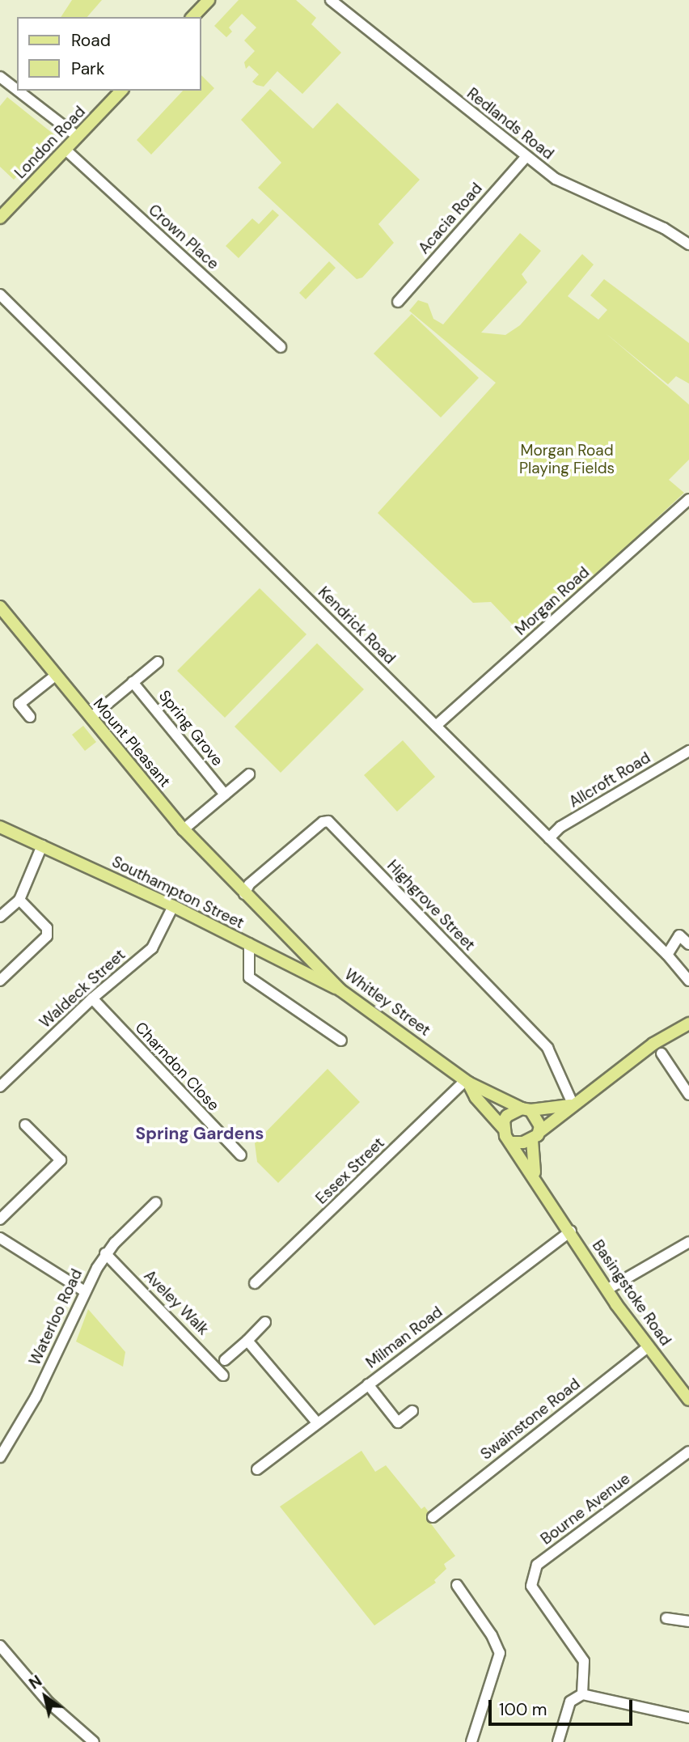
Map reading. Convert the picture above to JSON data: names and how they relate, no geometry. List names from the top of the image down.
{
  "streets": {
    "main road": [
      "London Road",
      "Mount Pleasant",
      "Southampton Street",
      "Whitley Street",
      "Basingstoke Road"
    ],
    "street": [
      "Redlands Road",
      "Acacia Road",
      "Crown Place",
      "Morgan Road",
      "Kendrick Road",
      "Spring Grove",
      "Allcroft Road",
      "Highgrove Street",
      "Waldeck Street",
      "Charndon Close",
      "Essex Street",
      "Aveley Walk",
      "Waterloo Road",
      "Milman Road",
      "Swainstone Road",
      "Bourne Avenue"
    ]
  },
  "crossings": [
    ["Redlands Road", "Acacia Road"],
    ["London Road", "Crown Place"],
    ["Morgan Road", "Kendrick Road"],
    ["Kendrick Road", "Allcroft Road"],
    ["Mount Pleasant", "Highgrove Street"],
    ["Mount Pleasant", "Whitley Street"],
    ["Southampton Street", "Waldeck Street"],
    ["Southampton Street", "Whitley Street"],
    ["Highgrove Street", "Whitley Street"],
    ["Waldeck Street", "Charndon Close"],
    ["Whitley Street", "Essex Street"],
    ["Basingstoke Road", "Milman Road"],
    ["Basingstoke Road", "Swainstone Road"],
    ["Aveley Walk", "Waterloo Road"]
  ],
  "districts": ["Spring Gardens"],
  "parks": ["Morgan Road Playing Fields"],
  "legend": ["Road", "Park"],
  "scale_bar": "100 m",
  "north": "top left"
}
